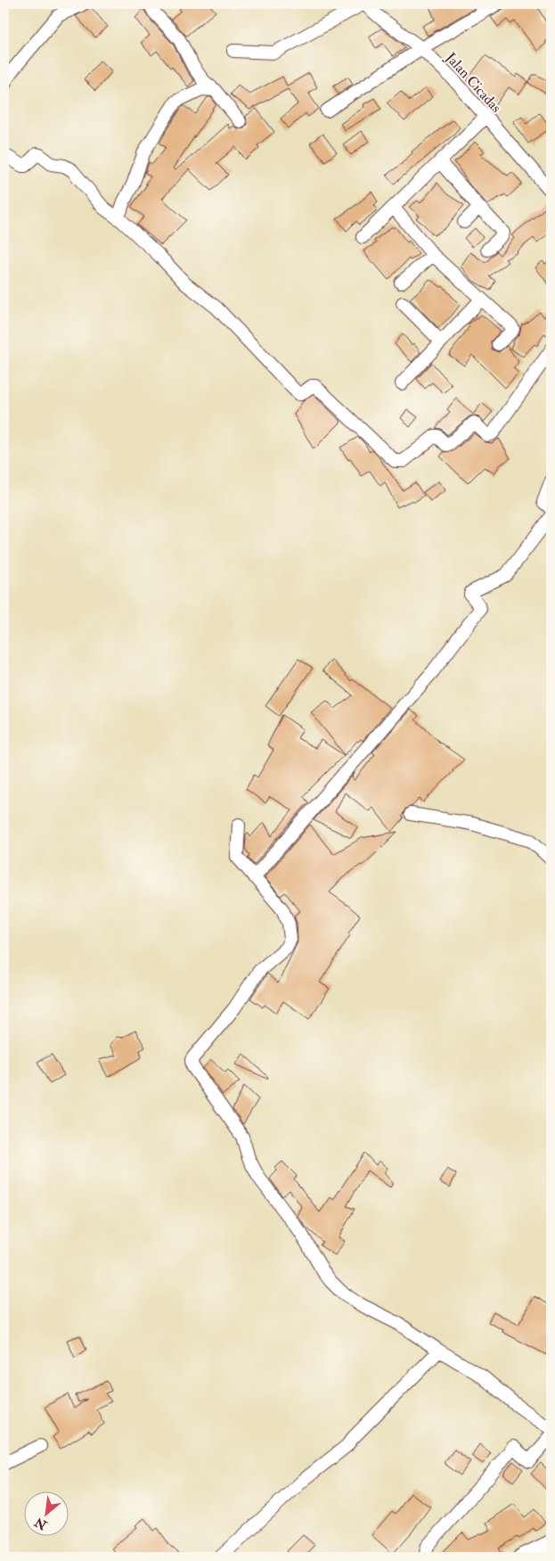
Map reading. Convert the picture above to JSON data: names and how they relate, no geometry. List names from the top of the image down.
{
  "streets": {
    "street": ["Jalan Cicadas"]
  },
  "north": "bottom left"
}
